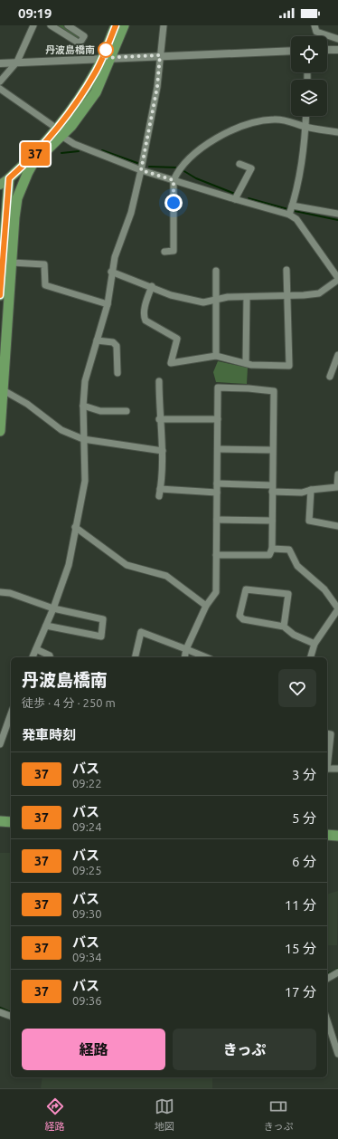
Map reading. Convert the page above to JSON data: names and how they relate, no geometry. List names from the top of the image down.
{
  "places": ["丹波島橋南"],
  "lines": ["bus line 37"],
  "page": {
    "status": "09:19",
    "on_map": "37",
    "heading": [
      ["丹波島橋南", "徒歩 · 4 分 · 250 m"],
      "発車時刻"
    ],
    "list": [
      {
        "mark": "37",
        "name": "バス",
        "note": "09:22",
        "value": "3 分"
      },
      {
        "mark": "37",
        "name": "バス",
        "note": "09:24",
        "value": "5 分"
      },
      {
        "mark": "37",
        "name": "バス",
        "note": "09:25",
        "value": "6 分"
      },
      {
        "mark": "37",
        "name": "バス",
        "note": "09:30",
        "value": "11 分"
      },
      {
        "mark": "37",
        "name": "バス",
        "note": "09:34",
        "value": "15 分"
      },
      {
        "mark": "37",
        "name": "バス",
        "note": "09:36",
        "value": "17 分"
      }
    ],
    "buttons": ["経路", "きっぷ"],
    "tabs": ["経路", "地図", "きっぷ"]
  }
}
